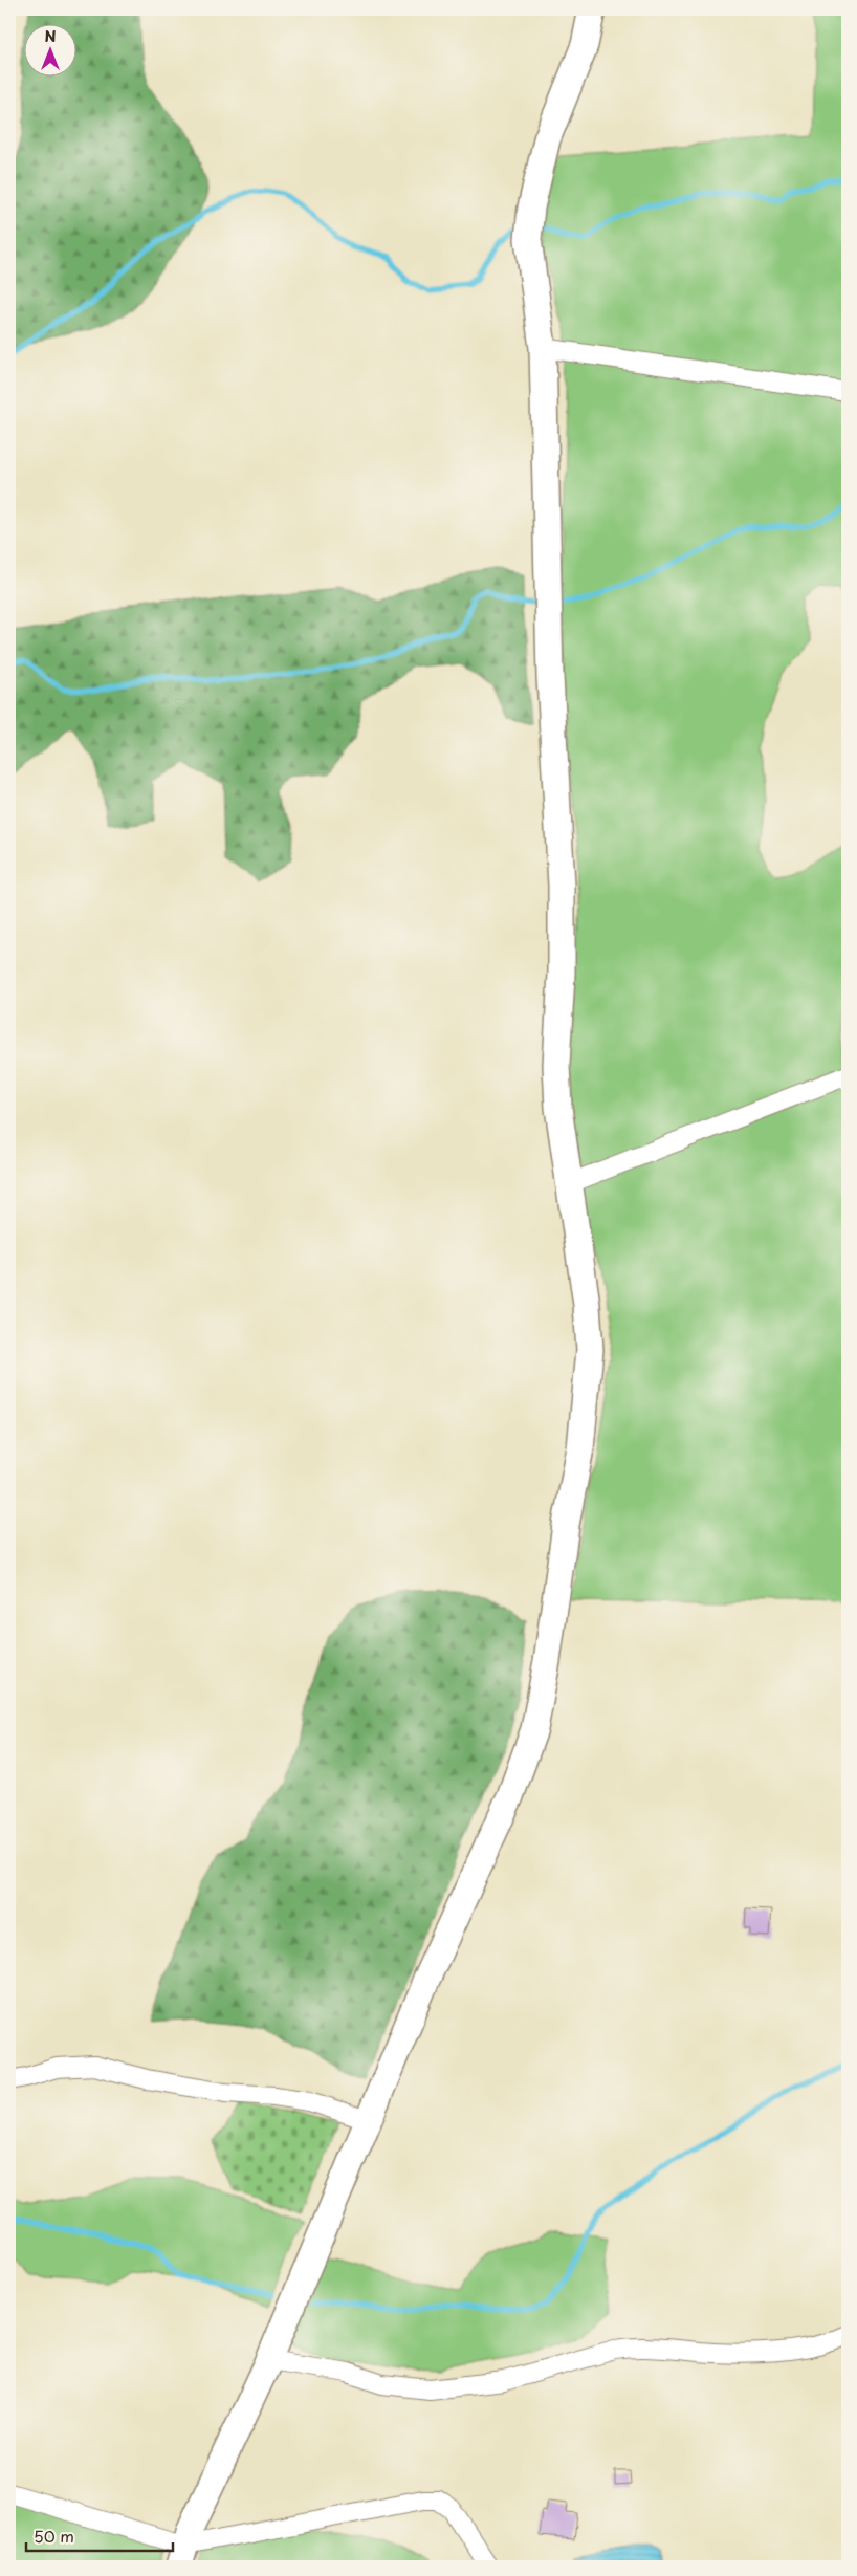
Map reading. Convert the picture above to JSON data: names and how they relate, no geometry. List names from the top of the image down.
{
  "scale_bar": "50 m",
  "north": "top"
}
